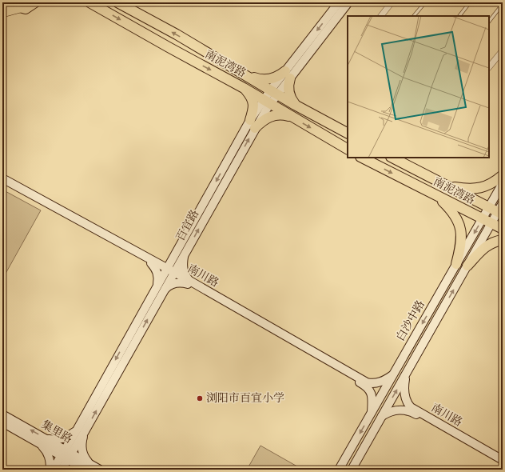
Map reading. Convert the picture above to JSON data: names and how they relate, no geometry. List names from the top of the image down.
{
  "streets": {
    "main road": ["南泥湾路"],
    "street": [
      "百宜路",
      "南川路",
      "白沙中路",
      "集里路"
    ]
  },
  "crossings": [
    ["南泥湾路", "百宜路"],
    ["南泥湾路", "白沙中路"],
    ["百宜路", "南川路"],
    ["百宜路", "集里路"],
    ["南川路", "白沙中路"]
  ],
  "places": ["浏阳市百宜小学"]
}
